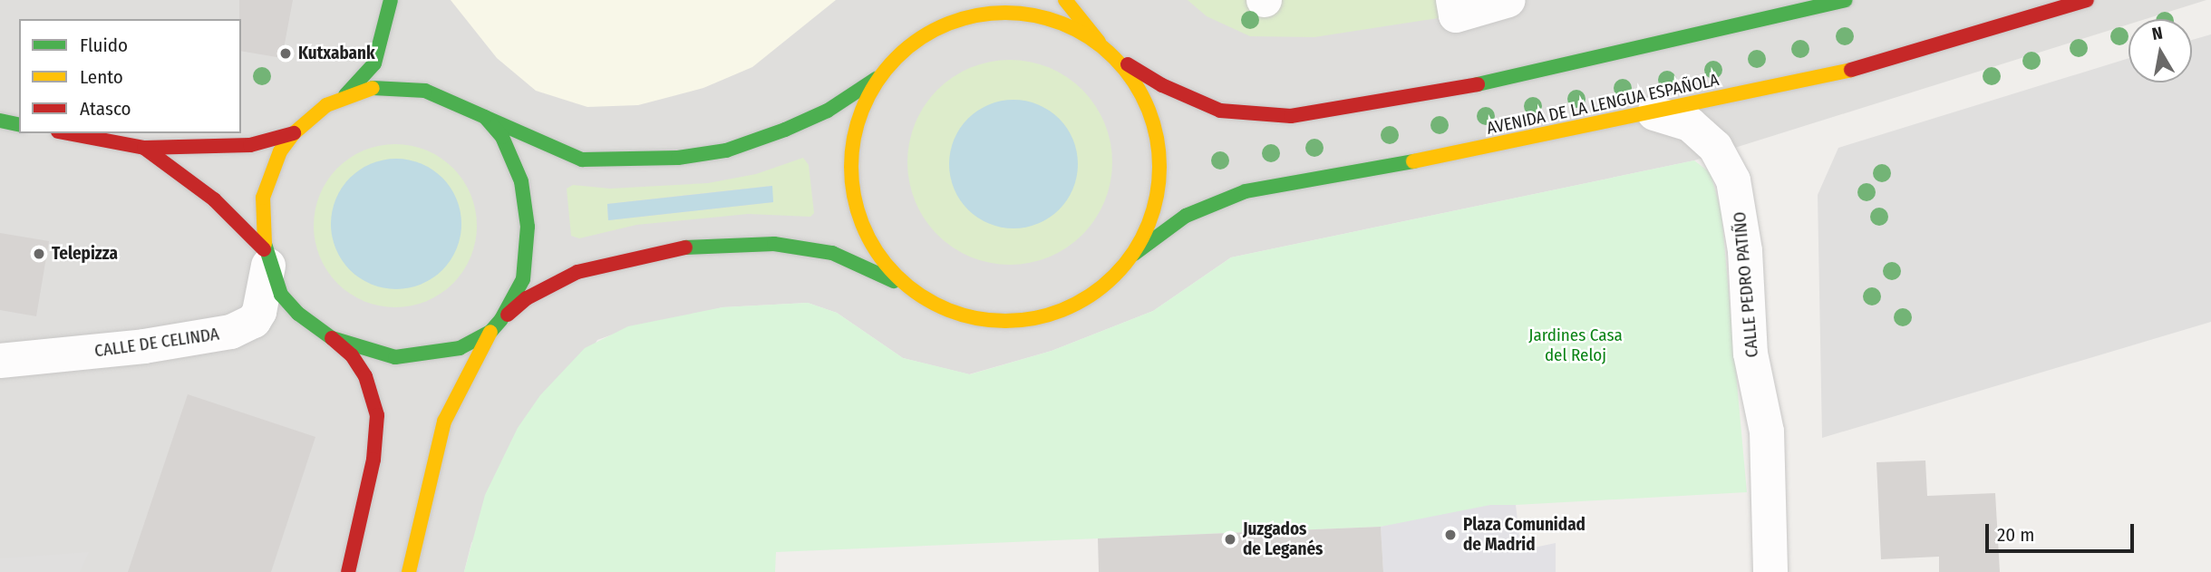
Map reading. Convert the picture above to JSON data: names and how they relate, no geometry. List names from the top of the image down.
{
  "streets": {
    "main road": ["AVENIDA DE LA LENGUA ESPAÑOLA"],
    "street": ["CALLE PEDRO PATIÑO", "CALLE DE CELINDA"]
  },
  "crossings": [
    ["AVENIDA DE LA LENGUA ESPAÑOLA", "CALLE PEDRO PATIÑO"]
  ],
  "parks": ["Jardines Casa del Reloj"],
  "places": [
    "Kutxabank",
    "Telepizza",
    "Plaza Comunidad de Madrid",
    "Juzgados de Leganés"
  ],
  "legend": ["Fluido", "Lento", "Atasco"],
  "scale_bar": "20 m",
  "north": "top"
}
